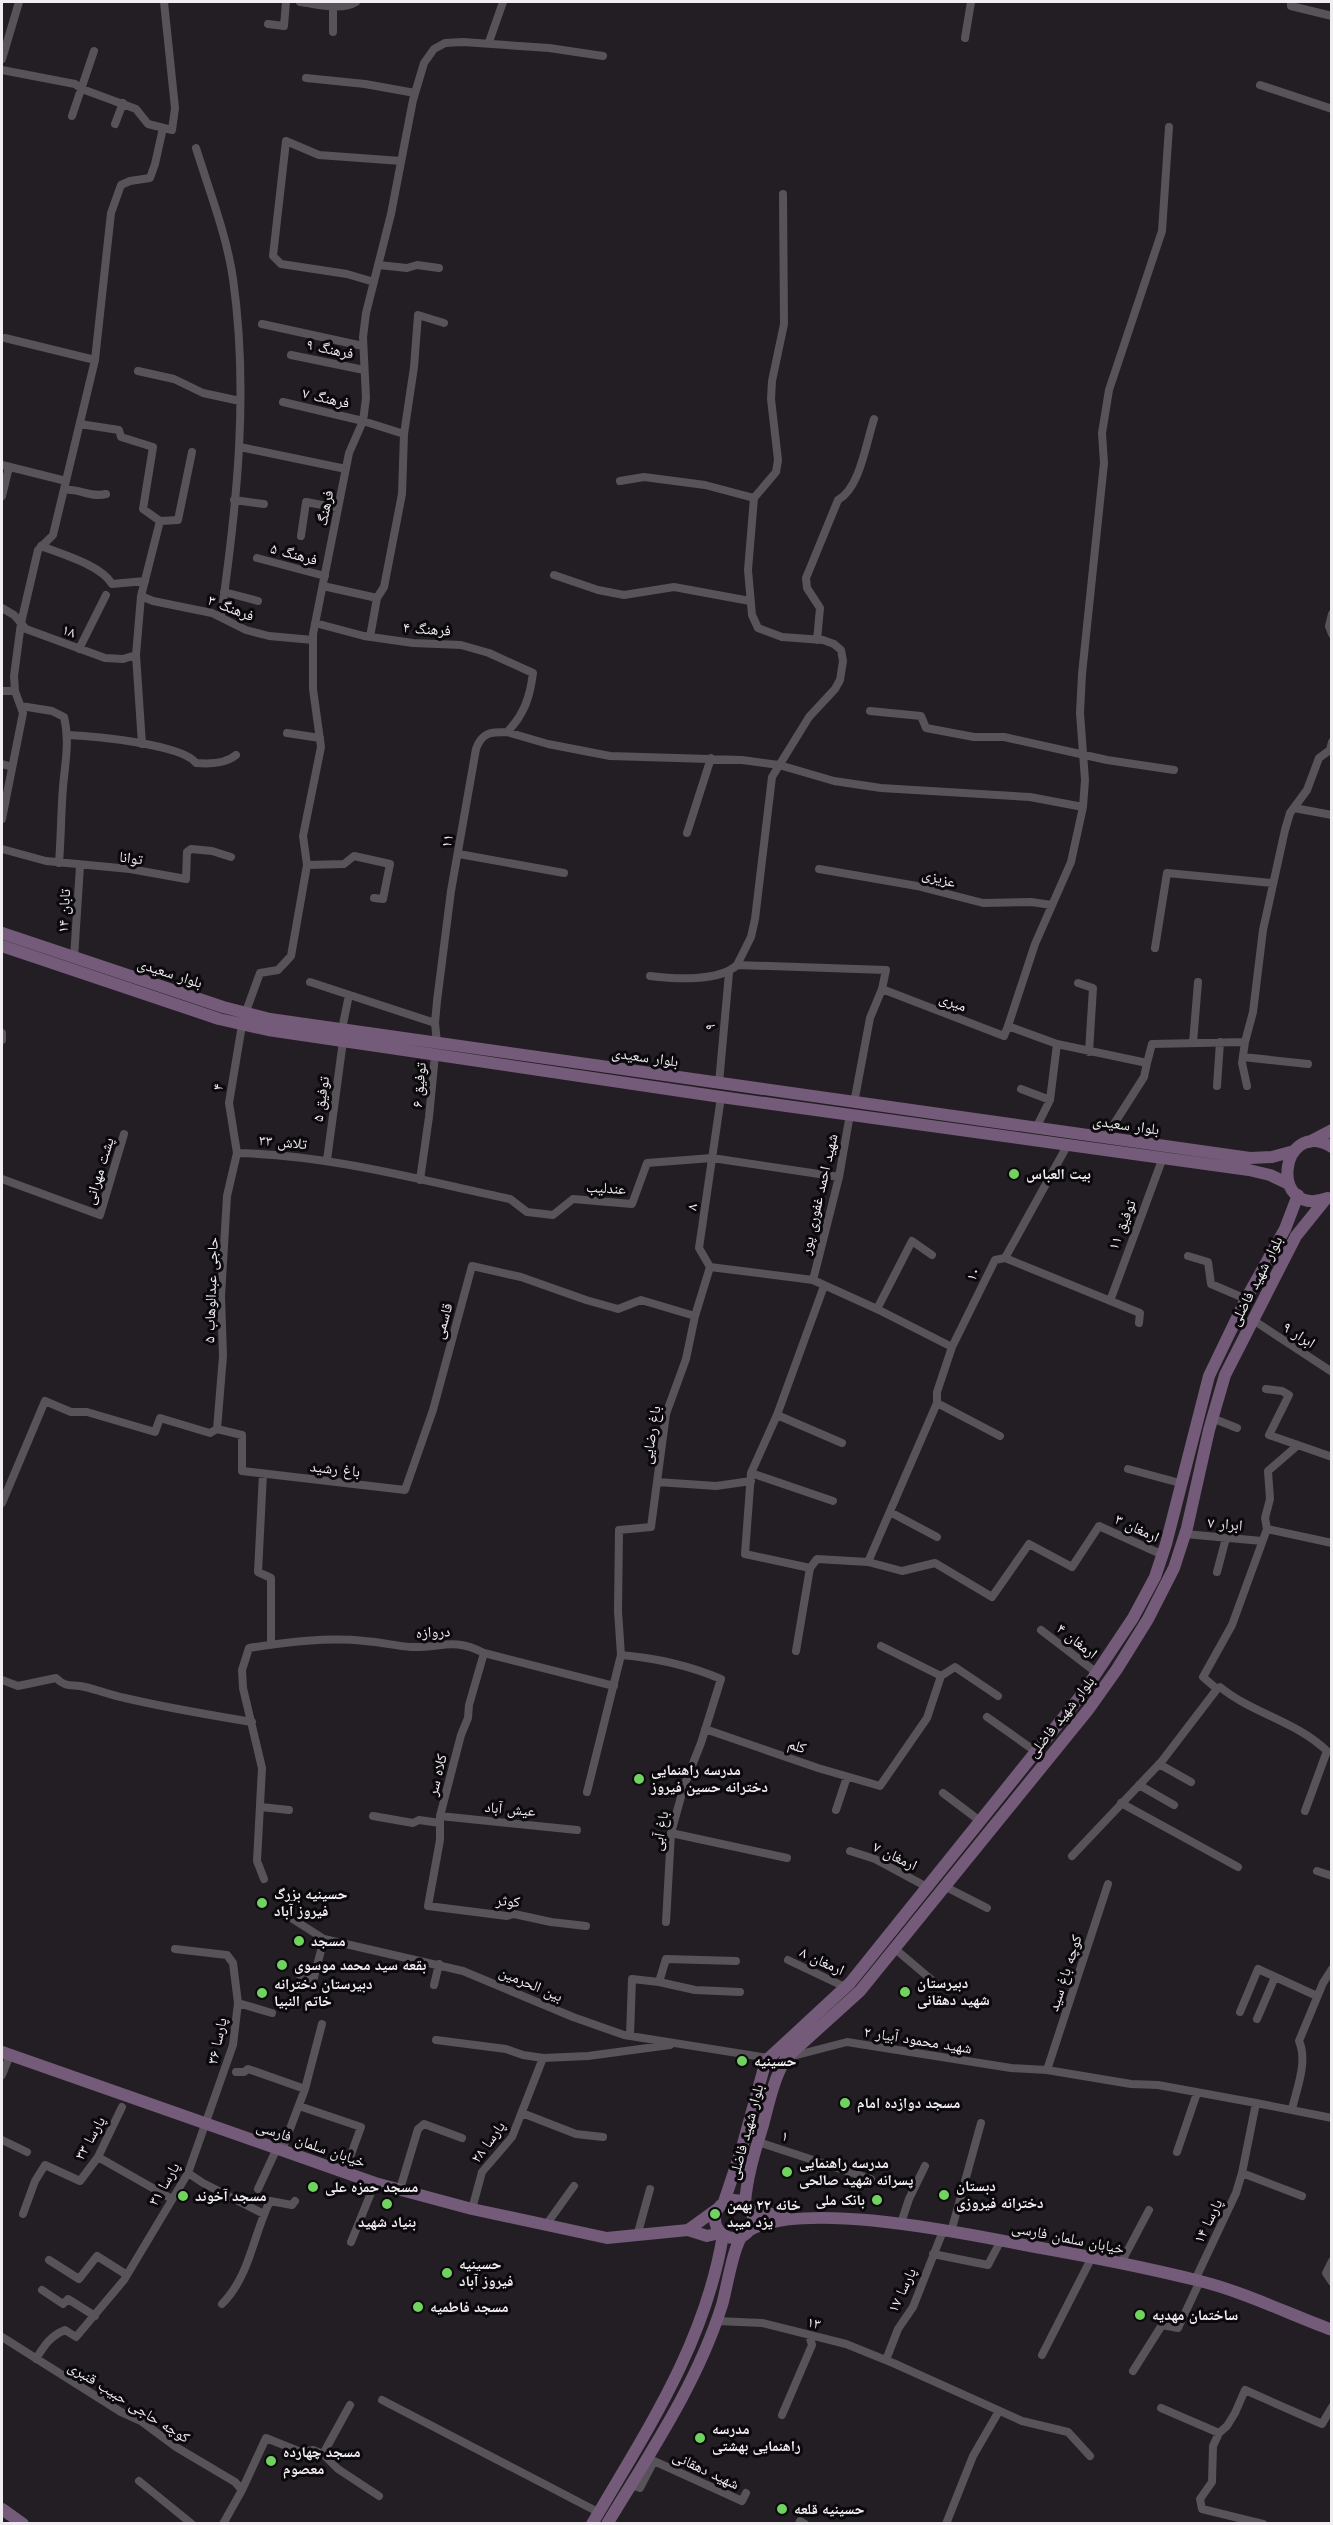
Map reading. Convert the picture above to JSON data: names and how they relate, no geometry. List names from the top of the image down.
{
  "streets": {
    "main road": ["بلوار سعیدی", "بلوار شهید فاضلی", "خیابان سلمان فارسی"],
    "street": [
      "فرهنگ ۹",
      "فرهنگ ۷",
      "فرهنگ",
      "فرهنگ ۵",
      "فرهنگ ۳",
      "فرهنگ ۴",
      "۱۸",
      "۱۱",
      "توانا",
      "عزیزی",
      "تابان ۱۴",
      "میری",
      "۹",
      "توفیق ۶",
      "۴",
      "توفیق ۵",
      "تلاش ۳۳",
      "پشت مهرانی",
      "عندلیب",
      "شهید احمد غفوری پور",
      "۸",
      "توفیق ۱۱",
      "۱۰",
      "حاجی عبدالوهاب ۵",
      "قاسمی",
      "ابرار ۹",
      "باغ رضایی",
      "باغ رشید",
      "ابرار ۷",
      "ارمغان ۳",
      "دروازه",
      "ارمغان ۴",
      "کلم",
      "کلاه سر",
      "عیش آباد",
      "باغ آبی",
      "ارمغان ۷",
      "کوثر",
      "ارمغان ۸",
      "کوچه باغ سید",
      "بین الحرمین",
      "شهید محمود آبیار ۲",
      "پارسا ۳۶",
      "۱",
      "پارسا ۳۳",
      "پارسا ۲۸",
      "پارسا ۳۱",
      "پارسا ۱۴",
      "پارسا ۱۷",
      "۱۳",
      "کوچه حاجی حبیب قنبری",
      "شهید دهقانی"
    ]
  },
  "crossings": [
    ["فرهنگ ۹", "فرهنگ"],
    ["فرهنگ ۷", "فرهنگ"],
    ["فرهنگ", "فرهنگ ۵"],
    ["فرهنگ", "فرهنگ ۳"],
    ["فرهنگ", "فرهنگ ۴"],
    ["فرهنگ", "بلوار سعیدی"],
    ["فرهنگ", "۴"],
    ["فرهنگ ۴", "۱۱"],
    ["۱۱", "بلوار سعیدی"],
    ["۱۱", "توفیق ۶"],
    ["توانا", "تابان ۱۴"],
    ["تابان ۱۴", "بلوار سعیدی"],
    ["بلوار سعیدی", "۹"],
    ["بلوار سعیدی", "توفیق ۶"],
    ["بلوار سعیدی", "۴"],
    ["بلوار سعیدی", "توفیق ۵"],
    ["بلوار سعیدی", "شهید احمد غفوری پور"],
    ["بلوار سعیدی", "۸"],
    ["بلوار سعیدی", "توفیق ۱۱"],
    ["بلوار سعیدی", "۱۰"],
    ["میری", "شهید احمد غفوری پور"],
    ["توفیق ۶", "تلاش ۳۳"],
    ["۴", "تلاش ۳۳"],
    ["۴", "حاجی عبدالوهاب ۵"],
    ["توفیق ۵", "تلاش ۳۳"],
    ["تلاش ۳۳", "عندلیب"],
    ["تلاش ۳۳", "حاجی عبدالوهاب ۵"],
    ["عندلیب", "۸"],
    ["بلوار شهید فاضلی", "ابرار ۹"],
    ["بلوار شهید فاضلی", "ابرار ۷"],
    ["بلوار شهید فاضلی", "ارمغان ۳"],
    ["بلوار شهید فاضلی", "ارمغان ۴"],
    ["بلوار شهید فاضلی", "ارمغان ۷"],
    ["بلوار شهید فاضلی", "ارمغان ۸"],
    ["بلوار شهید فاضلی", "بین الحرمین"],
    ["بلوار شهید فاضلی", "شهید محمود آبیار ۲"],
    ["بلوار شهید فاضلی", "۱"],
    ["بلوار شهید فاضلی", "خیابان سلمان فارسی"],
    ["قاسمی", "باغ رضایی"],
    ["قاسمی", "باغ رشید"],
    ["باغ رضایی", "باغ آبی"],
    ["دروازه", "کلاه سر"],
    ["کلم", "باغ آبی"],
    ["کلاه سر", "عیش آباد"],
    ["کلاه سر", "کوثر"],
    ["کوچه باغ سید", "شهید محمود آبیار ۲"],
    ["شهید محمود آبیار ۲", "پارسا ۱۴"],
    ["پارسا ۳۶", "خیابان سلمان فارسی"],
    ["پارسا ۳۶", "پارسا ۳۱"],
    ["پارسا ۲۸", "خیابان سلمان فارسی"],
    ["خیابان سلمان فارسی", "پارسا ۳۱"],
    ["خیابان سلمان فارسی", "پارسا ۱۴"],
    ["خیابان سلمان فارسی", "پارسا ۱۷"],
    ["پارسا ۳۱", "کوچه حاجی حبیب قنبری"],
    ["پارسا ۱۷", "۱۳"]
  ],
  "places": [
    "بیت العباس",
    "مدرسه راهنمایی دخترانه حسین فیروز",
    "حسینیه بزرگ فیروز آباد",
    "مسجد",
    "بقعه سید محمد موسوی",
    "دبیرستان شهید دهقانی",
    "دبیرستان دخترانه خاتم النبیا",
    "حسینیه",
    "مسجد دوازده امام",
    "مدرسه راهنمایی پسرانه شهید صالحی",
    "مسجد حمزه علی",
    "دبستان دخترانه فیروزی",
    "مسجد آخوند",
    "بانک ملی",
    "بنیاد شهید",
    "خانه ۲۲ بهمن یزد میبد",
    "حسینیه فیروز آباد",
    "مسجد فاطمیه",
    "ساختمان مهدیه",
    "مدرسه راهنمایی بهشتی",
    "مسجد چهارده معصوم",
    "حسینیه قلعه"
  ]
}
